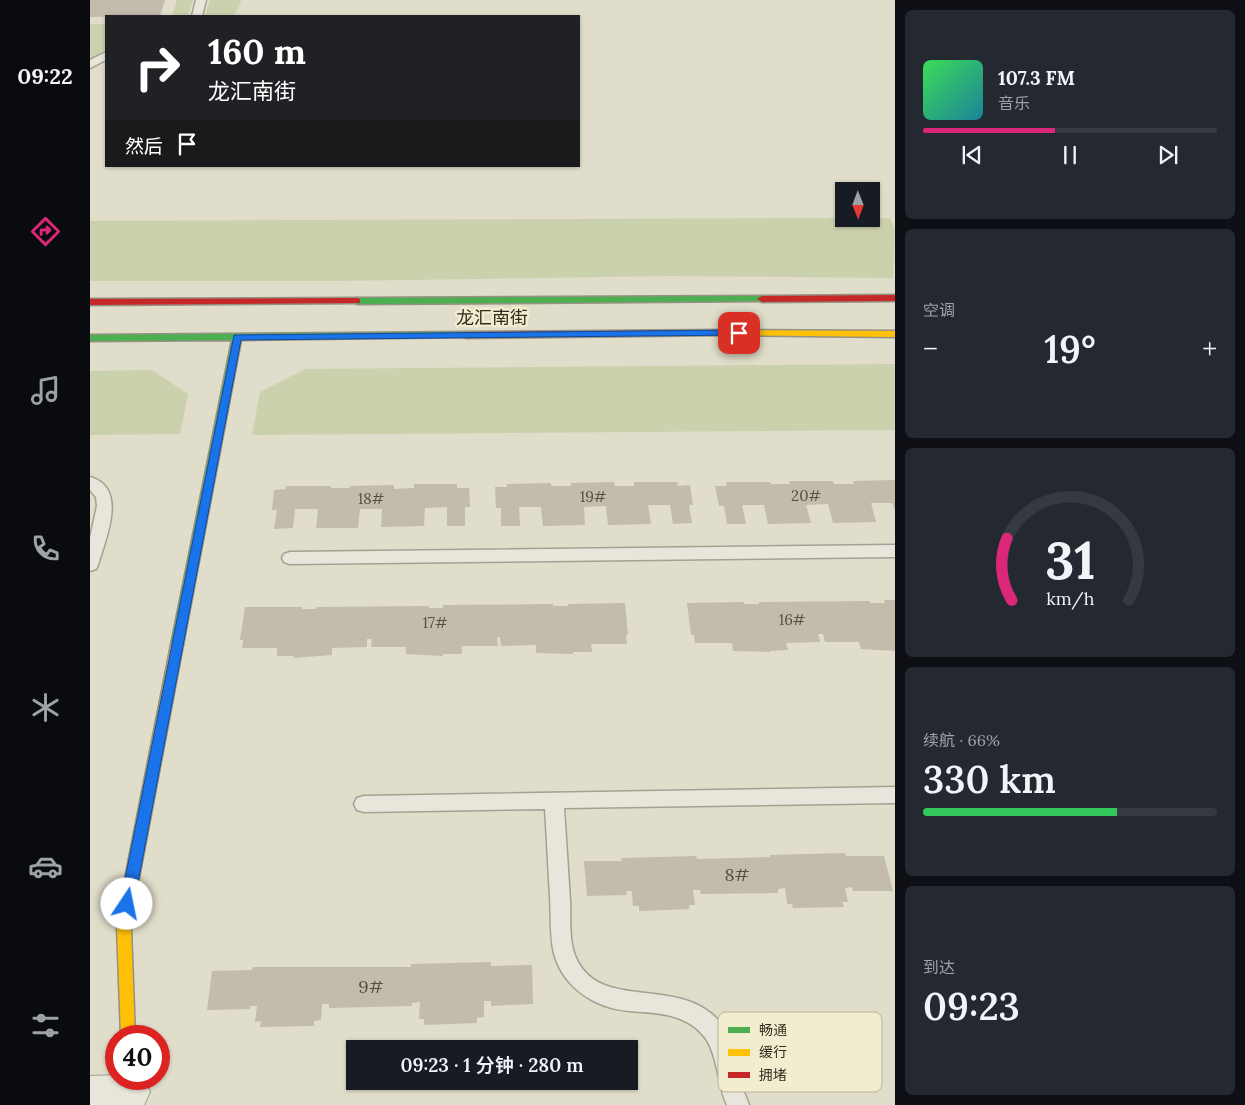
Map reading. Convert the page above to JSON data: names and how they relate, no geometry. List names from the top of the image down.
{
  "streets": {
    "main road": ["龙汇南街"]
  },
  "house_numbers": [
    "20#",
    "19#",
    "18#",
    "16#",
    "17#",
    "8#",
    "9#"
  ],
  "legend": ["畅通", "缓行", "拥堵"],
  "north": "bottom",
  "page": {
    "tabs": "09:22",
    "turn": ["160 m", "龙汇南街"],
    "song": ["107.3 FM", "音乐"],
    "then": "然后",
    "tile": [
      "空调",
      ["续航 · 66%", "330 km"],
      ["到达", "09:23"]
    ],
    "heat": ["−", "19°", "+"],
    "limit": "40",
    "trip": "09:23 · 1 分钟 · 280 m",
    "gauge": ["31", "km/h"]
  }
}
